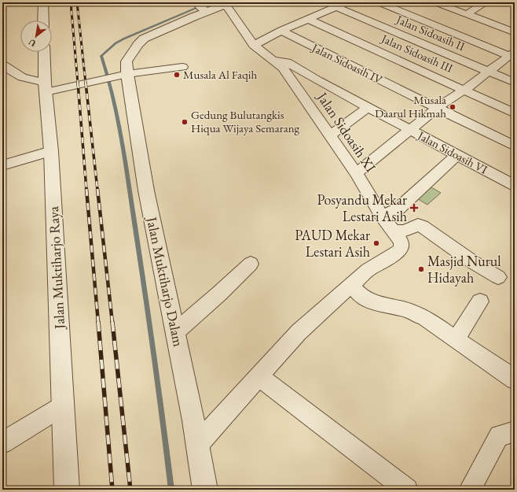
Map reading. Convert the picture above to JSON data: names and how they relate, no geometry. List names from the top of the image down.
{
  "streets": {
    "street": [
      "Jalan Sidoasih II",
      "Jalan Sidoasih III",
      "Jalan Sidoasih IV",
      "Jalan Sidoasih XI",
      "Jalan Sidoasih VI",
      "Jalan Muktiharjo Raya",
      "Jalan Muktiharjo Dalam"
    ]
  },
  "crossings": [
    ["Jalan Sidoasih XI", "Jalan Sidoasih VI"],
    ["Jalan Sidoasih XI", "Jalan Muktiharjo Dalam"]
  ],
  "places": {
    "other": [
      "Musala Al Faqih",
      "Musala Daarul Hikmah",
      "Gedung Bulutangkis Hiqua Wijaya Semarang",
      "PAUD Mekar Lestari Asih",
      "Masjid Nurul Hidayah"
    ],
    "health": ["Posyandu Mekar Lestari Asih"]
  },
  "north": "bottom left"
}
